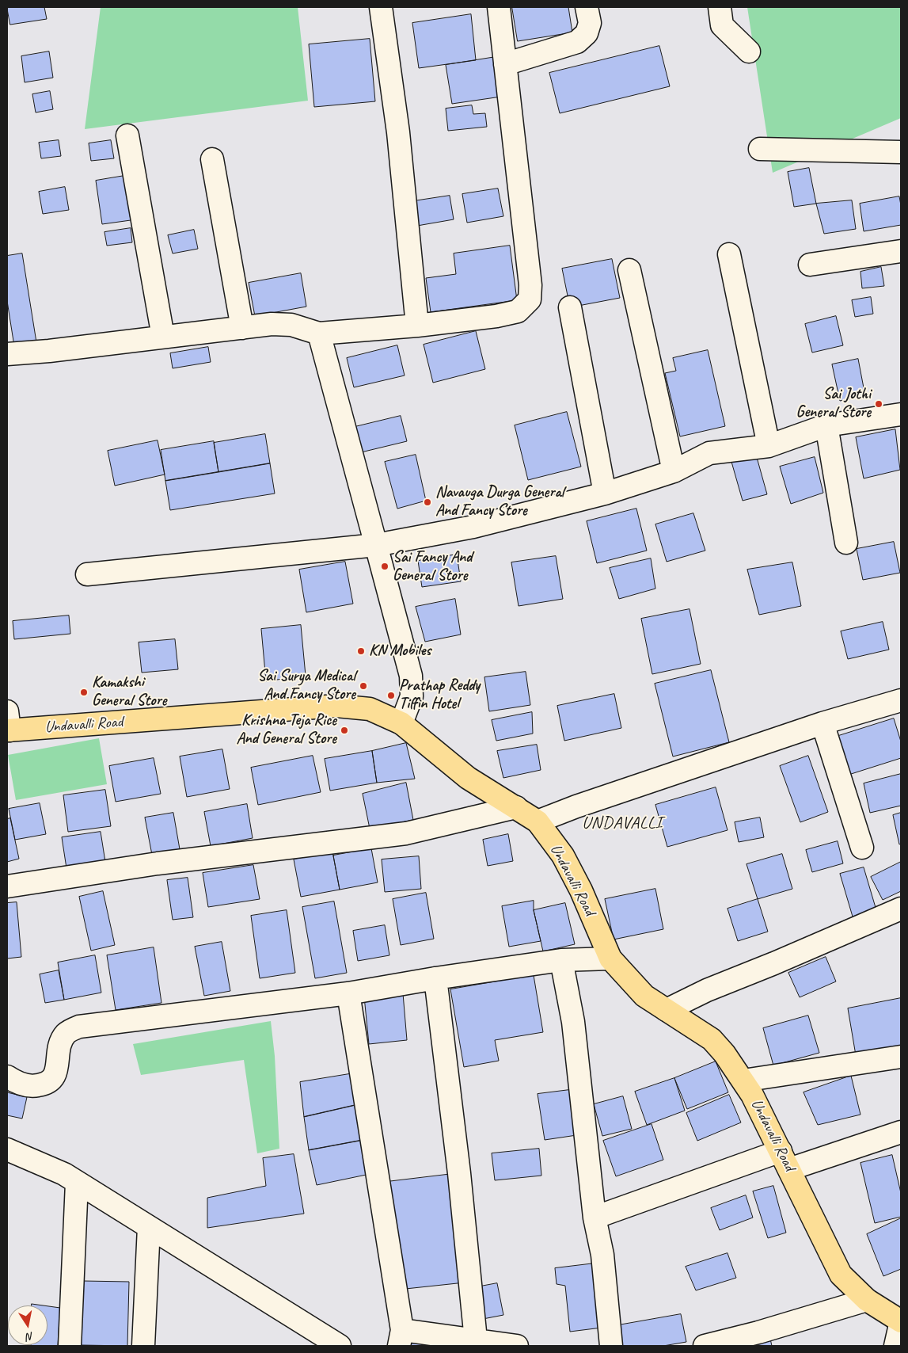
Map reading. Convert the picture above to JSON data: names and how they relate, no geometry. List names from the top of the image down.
{
  "streets": {
    "main road": ["Undavalli Road"]
  },
  "districts": ["UNDAVALLI"],
  "places": [
    "Sai Jothi General Store",
    "Navauga Durga General And Fancy Store",
    "Sai Fancy And General Store",
    "KN Mobiles",
    "Sai Surya Medical And Fancy Store",
    "Kamakshi General Store",
    "Prathap Reddy Tiffin Hotel",
    "Krishna Teja Rice And General Store"
  ],
  "north": "bottom"
}
